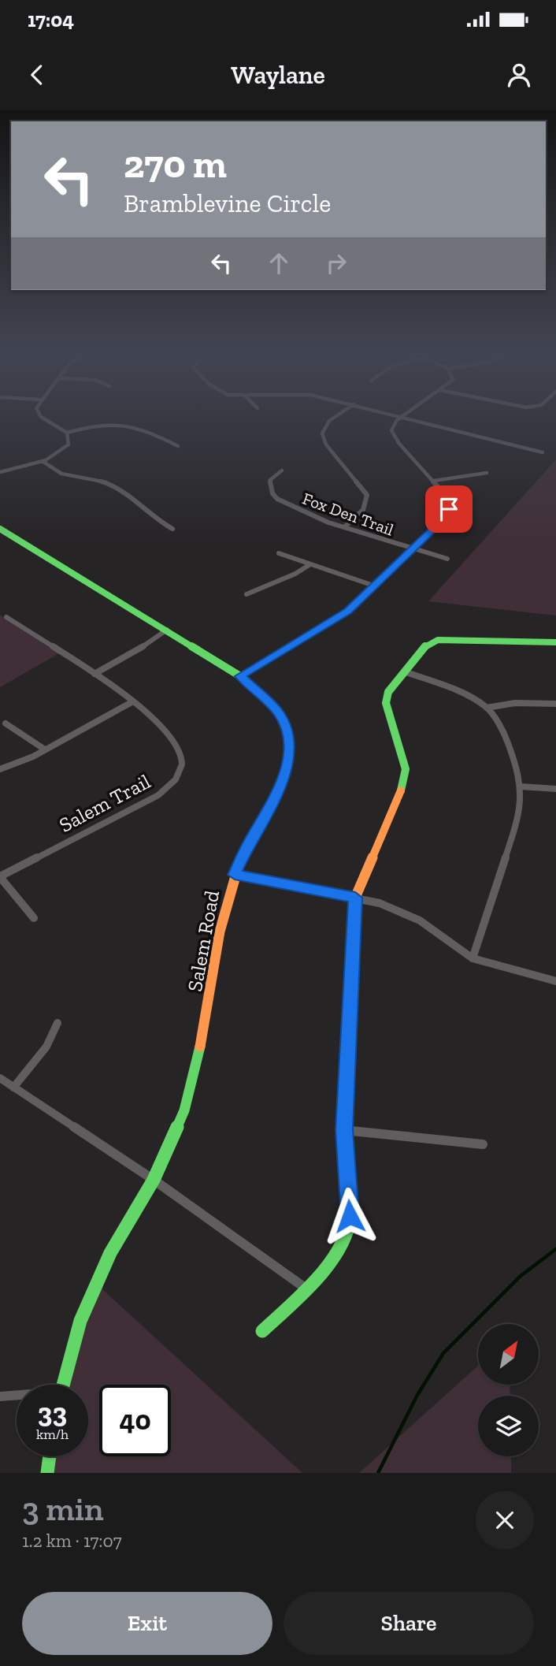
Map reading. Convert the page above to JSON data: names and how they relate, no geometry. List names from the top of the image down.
{
  "streets": {
    "street": ["Fox Den Trail", "Salem Trail", "Salem Road"]
  },
  "north": "top right",
  "page": {
    "status": "17:04",
    "header": "Waylane",
    "turn": ["270 m", "Bramblevine Circle"],
    "speed": "33 km/h",
    "limit": "40",
    "heading": ["3 min", "1.2 km · 17:07"],
    "buttons": ["Exit", "Share"]
  }
}
